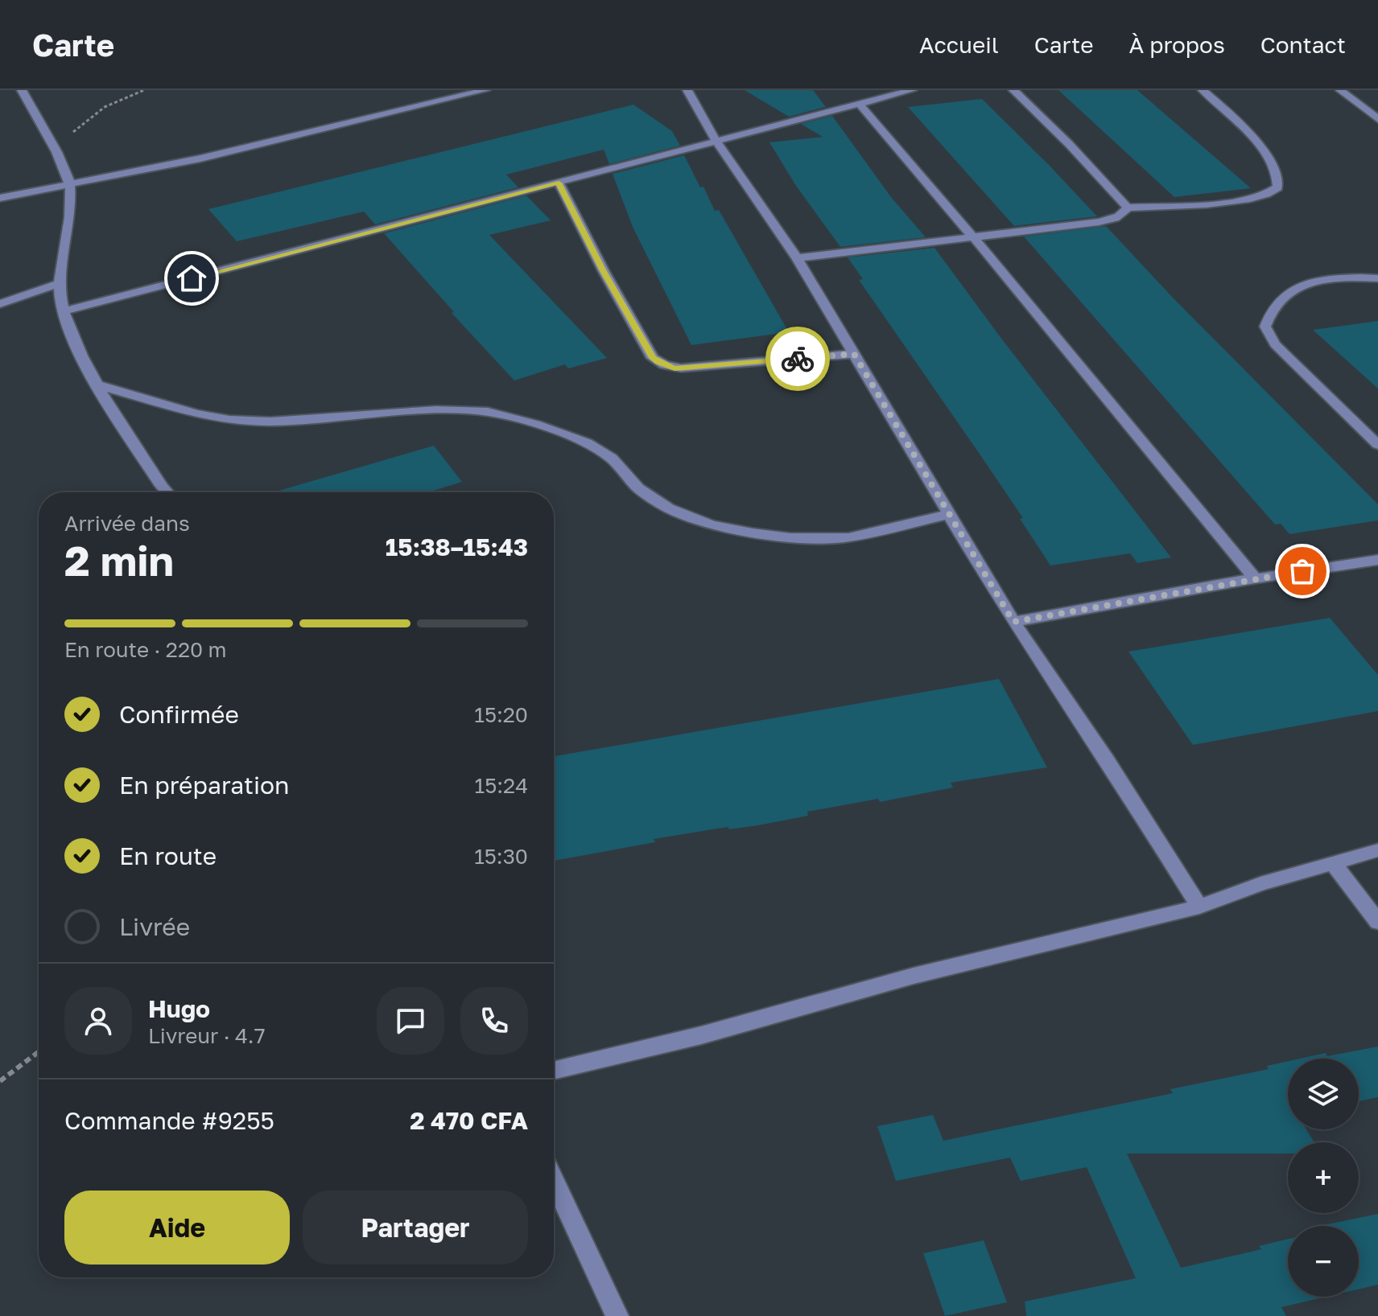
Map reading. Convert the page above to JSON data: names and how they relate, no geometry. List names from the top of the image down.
{
  "page": {
    "header": "Carte",
    "nav": [
      "Accueil",
      "Carte",
      "À propos",
      "Contact"
    ],
    "heading": ["2 min", "Arrivée dans", "15:38–15:43"],
    "panel": [
      "Hugo",
      "Livreur · 4.7",
      "Commande #9255",
      "2 470 CFA"
    ],
    "bar": "En route · 220 m",
    "list": [
      ["Confirmée", "15:20"],
      ["En préparation", "15:24"],
      ["En route", "15:30"],
      "Livrée"
    ],
    "map_buttons": ["+", "−"],
    "buttons": ["Aide", "Partager"]
  }
}
